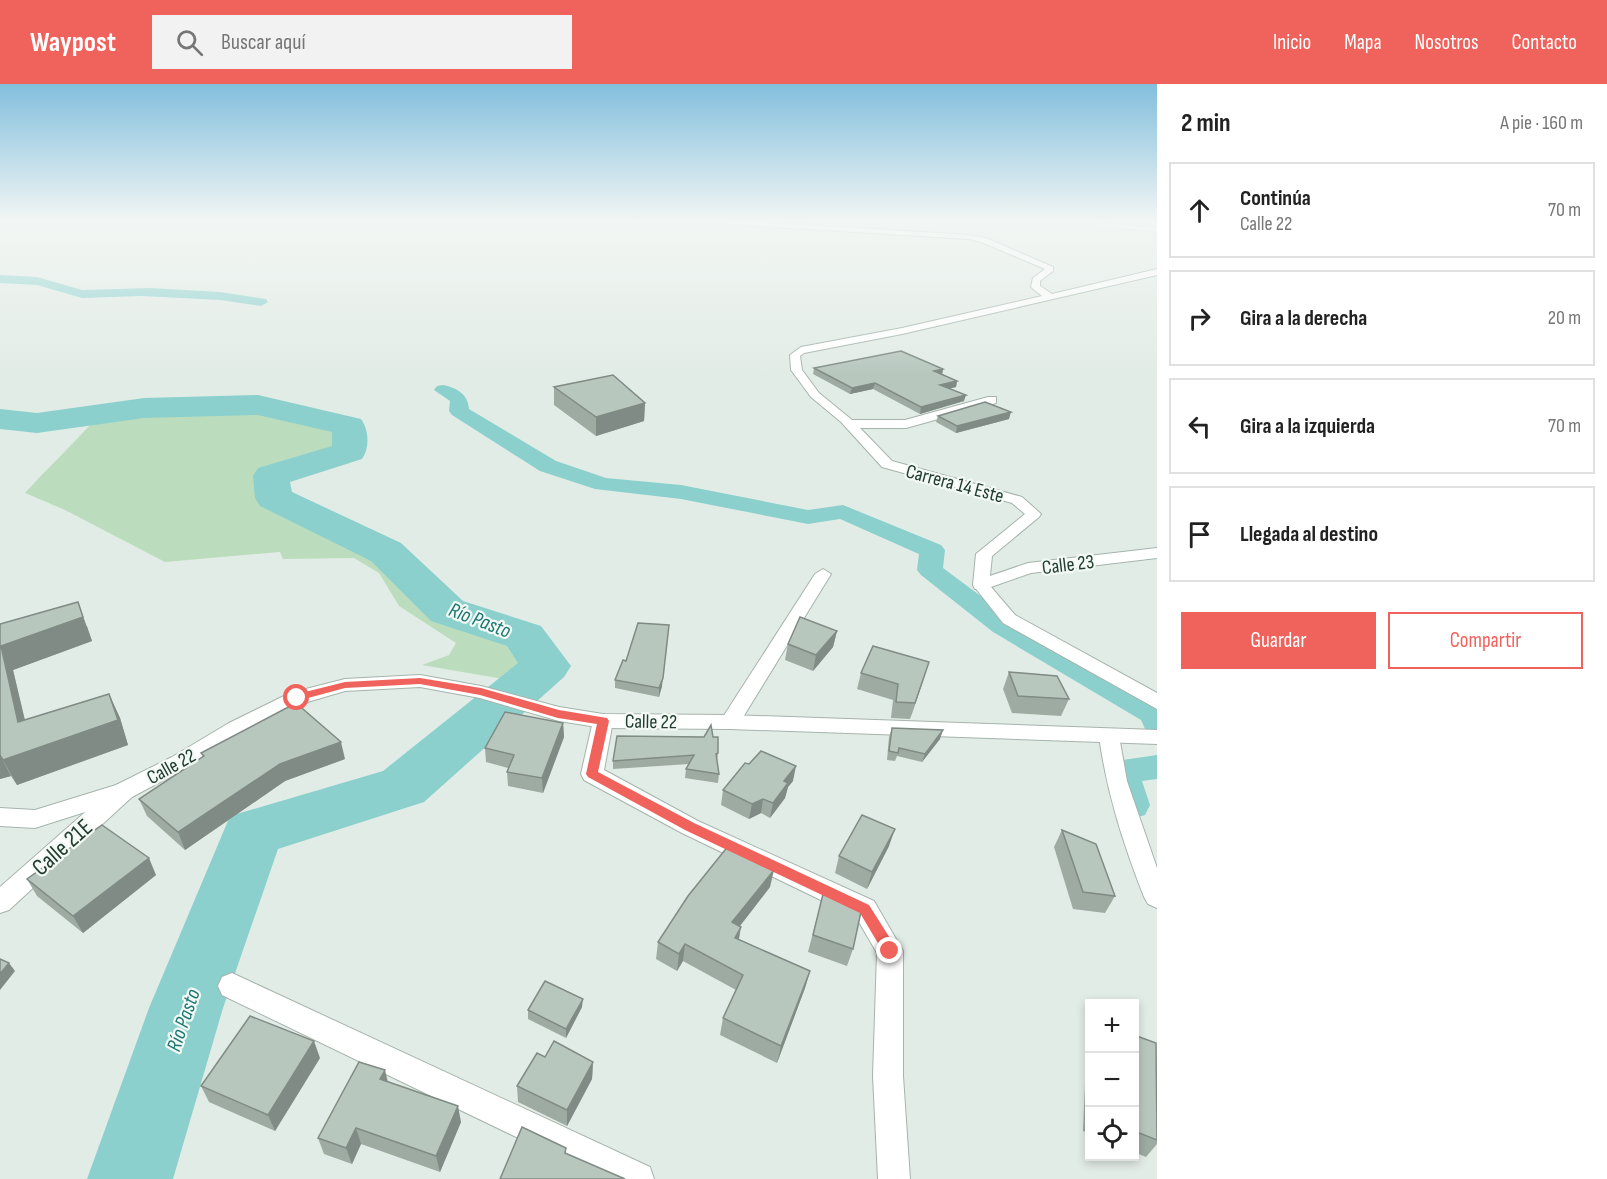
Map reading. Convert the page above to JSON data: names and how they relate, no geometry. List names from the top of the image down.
{
  "streets": {
    "street": [
      "Carrera 14 Este",
      "Calle 23",
      "Calle 22",
      "Calle 21E"
    ]
  },
  "crossings": [
    ["Carrera 14 Este", "Calle 23"],
    ["Calle 22", "Calle 21E"]
  ],
  "water": ["Río Pasto"],
  "page": {
    "header": "Waypost",
    "search": "Buscar aquí",
    "nav": [
      "Inicio",
      "Mapa",
      "Nosotros",
      "Contacto"
    ],
    "heading": ["2 min", "A pie · 160 m"],
    "list": [
      ["Continúa", "Calle 22", "70 m"],
      ["Gira a la derecha", "20 m"],
      ["Gira a la izquierda", "70 m"],
      "Llegada al destino"
    ],
    "buttons": ["Guardar", "Compartir"],
    "map_buttons": ["+", "−"]
  }
}
